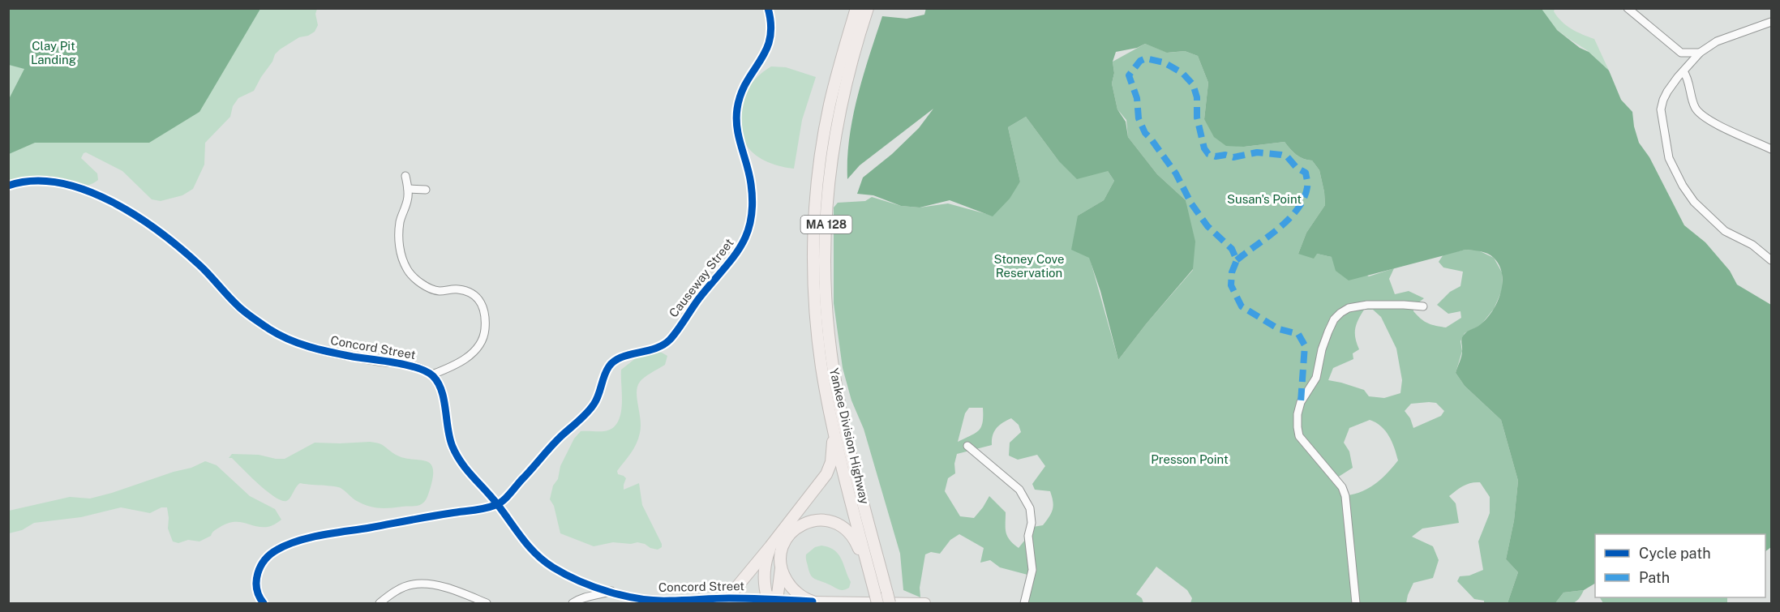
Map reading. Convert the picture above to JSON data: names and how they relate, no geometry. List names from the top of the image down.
{
  "streets": {
    "highway": ["MA 128", "Yankee Division Highway"],
    "main road": ["Concord Street"],
    "street": ["Causeway Street"]
  },
  "crossings": [
    ["Causeway Street", "Concord Street"]
  ],
  "parks": [
    "Clay Pit Landing",
    "Susan's Point",
    "Stoney Cove Reservation",
    "Presson Point"
  ],
  "legend": ["Cycle path", "Path"]
}
